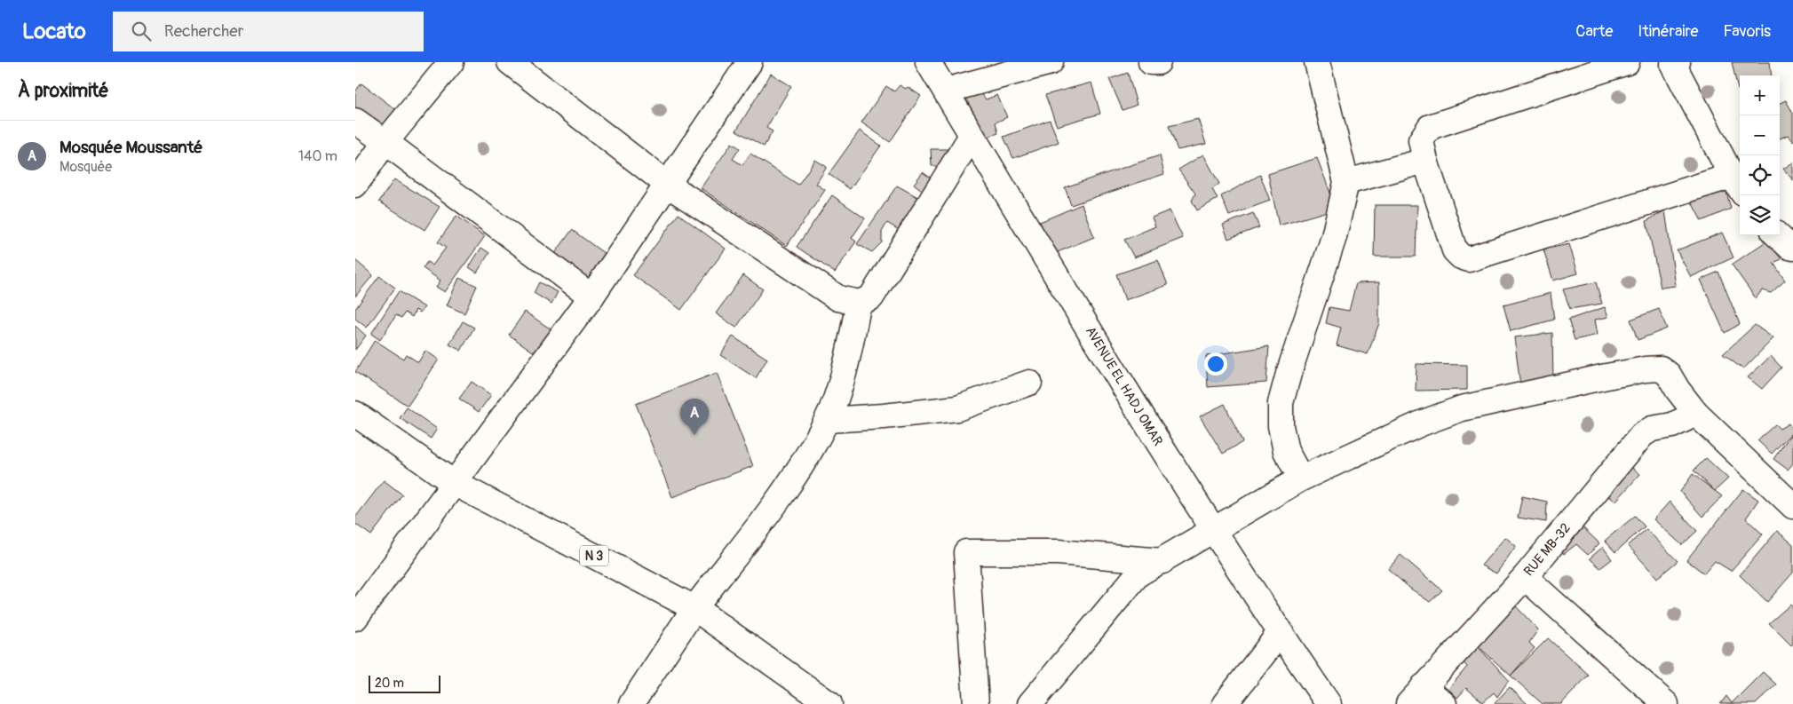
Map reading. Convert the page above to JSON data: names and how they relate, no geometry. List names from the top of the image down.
{
  "streets": {
    "street": ["AVENUE EL HADJ OMAR", "RUE MB-32", "N 3"]
  },
  "scale_bar": "20 m",
  "page": {
    "header": "Locato",
    "search": "Rechercher",
    "nav": ["Carte", "Itinéraire", "Favoris"],
    "heading": "À proximité",
    "map_buttons": ["+", "−"],
    "list": [
      {
        "mark": "A",
        "name": "Mosquée Moussanté",
        "note": "Mosquée",
        "value": "140 m"
      }
    ],
    "pins": "A",
    "scale": "20 m"
  }
}
